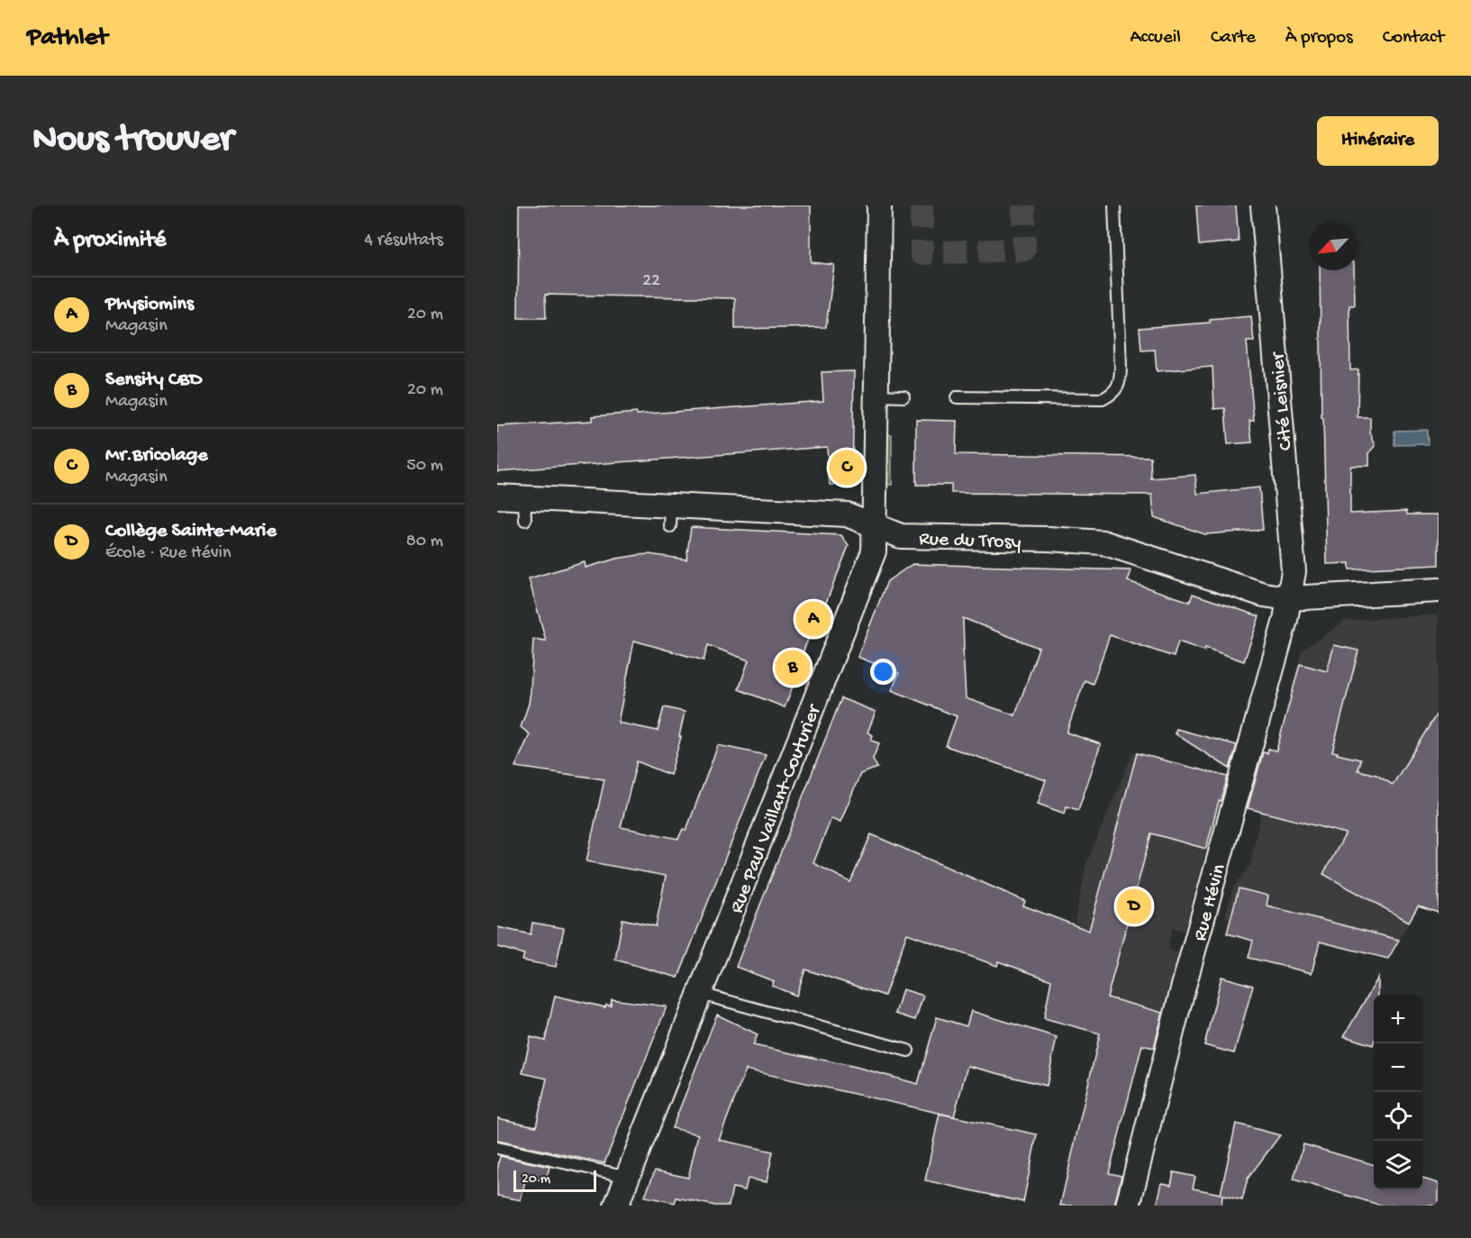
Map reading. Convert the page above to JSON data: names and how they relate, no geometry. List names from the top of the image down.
{
  "streets": {
    "street": [
      "Cité Leisnier",
      "Rue du Trosy",
      "Rue Paul Vaillant-Couturier",
      "Rue Hévin"
    ]
  },
  "crossings": [
    ["Cité Leisnier", "Rue du Trosy"],
    ["Cité Leisnier", "Rue Hévin"],
    ["Rue du Trosy", "Rue Paul Vaillant-Couturier"],
    ["Rue du Trosy", "Rue Hévin"]
  ],
  "house_numbers": ["22"],
  "scale_bar": "20 m",
  "north": "bottom left",
  "page": {
    "header": "Pathlet",
    "nav": [
      "Accueil",
      "Carte",
      "À propos",
      "Contact"
    ],
    "buttons": "Itinéraire",
    "title": "Nous trouver",
    "heading": ["À proximité", "4 résultats"],
    "list": [
      {
        "mark": "A",
        "name": "Physiomins",
        "note": "Magasin",
        "value": "20 m"
      },
      {
        "mark": "B",
        "name": "Sensity CBD",
        "note": "Magasin",
        "value": "20 m"
      },
      {
        "mark": "C",
        "name": "Mr.Bricolage",
        "note": "Magasin",
        "value": "50 m"
      },
      {
        "mark": "D",
        "name": "Collège Sainte-Marie",
        "note": "École · Rue Hévin",
        "value": "80 m"
      }
    ],
    "pins": [
      "C",
      "A",
      "B",
      "D"
    ],
    "map_buttons": ["+", "−"],
    "scale": "20 m"
  }
}
